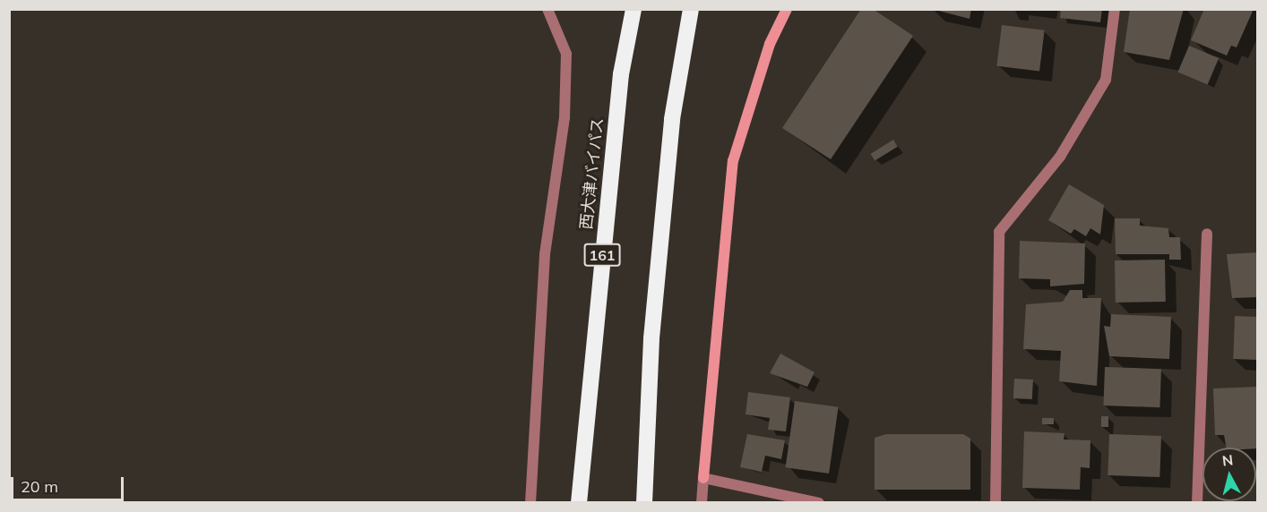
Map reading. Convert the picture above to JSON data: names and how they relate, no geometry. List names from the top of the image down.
{
  "streets": {
    "highway": ["西大津バイパス", "161"]
  },
  "scale_bar": "20 m",
  "north": "top"
}
